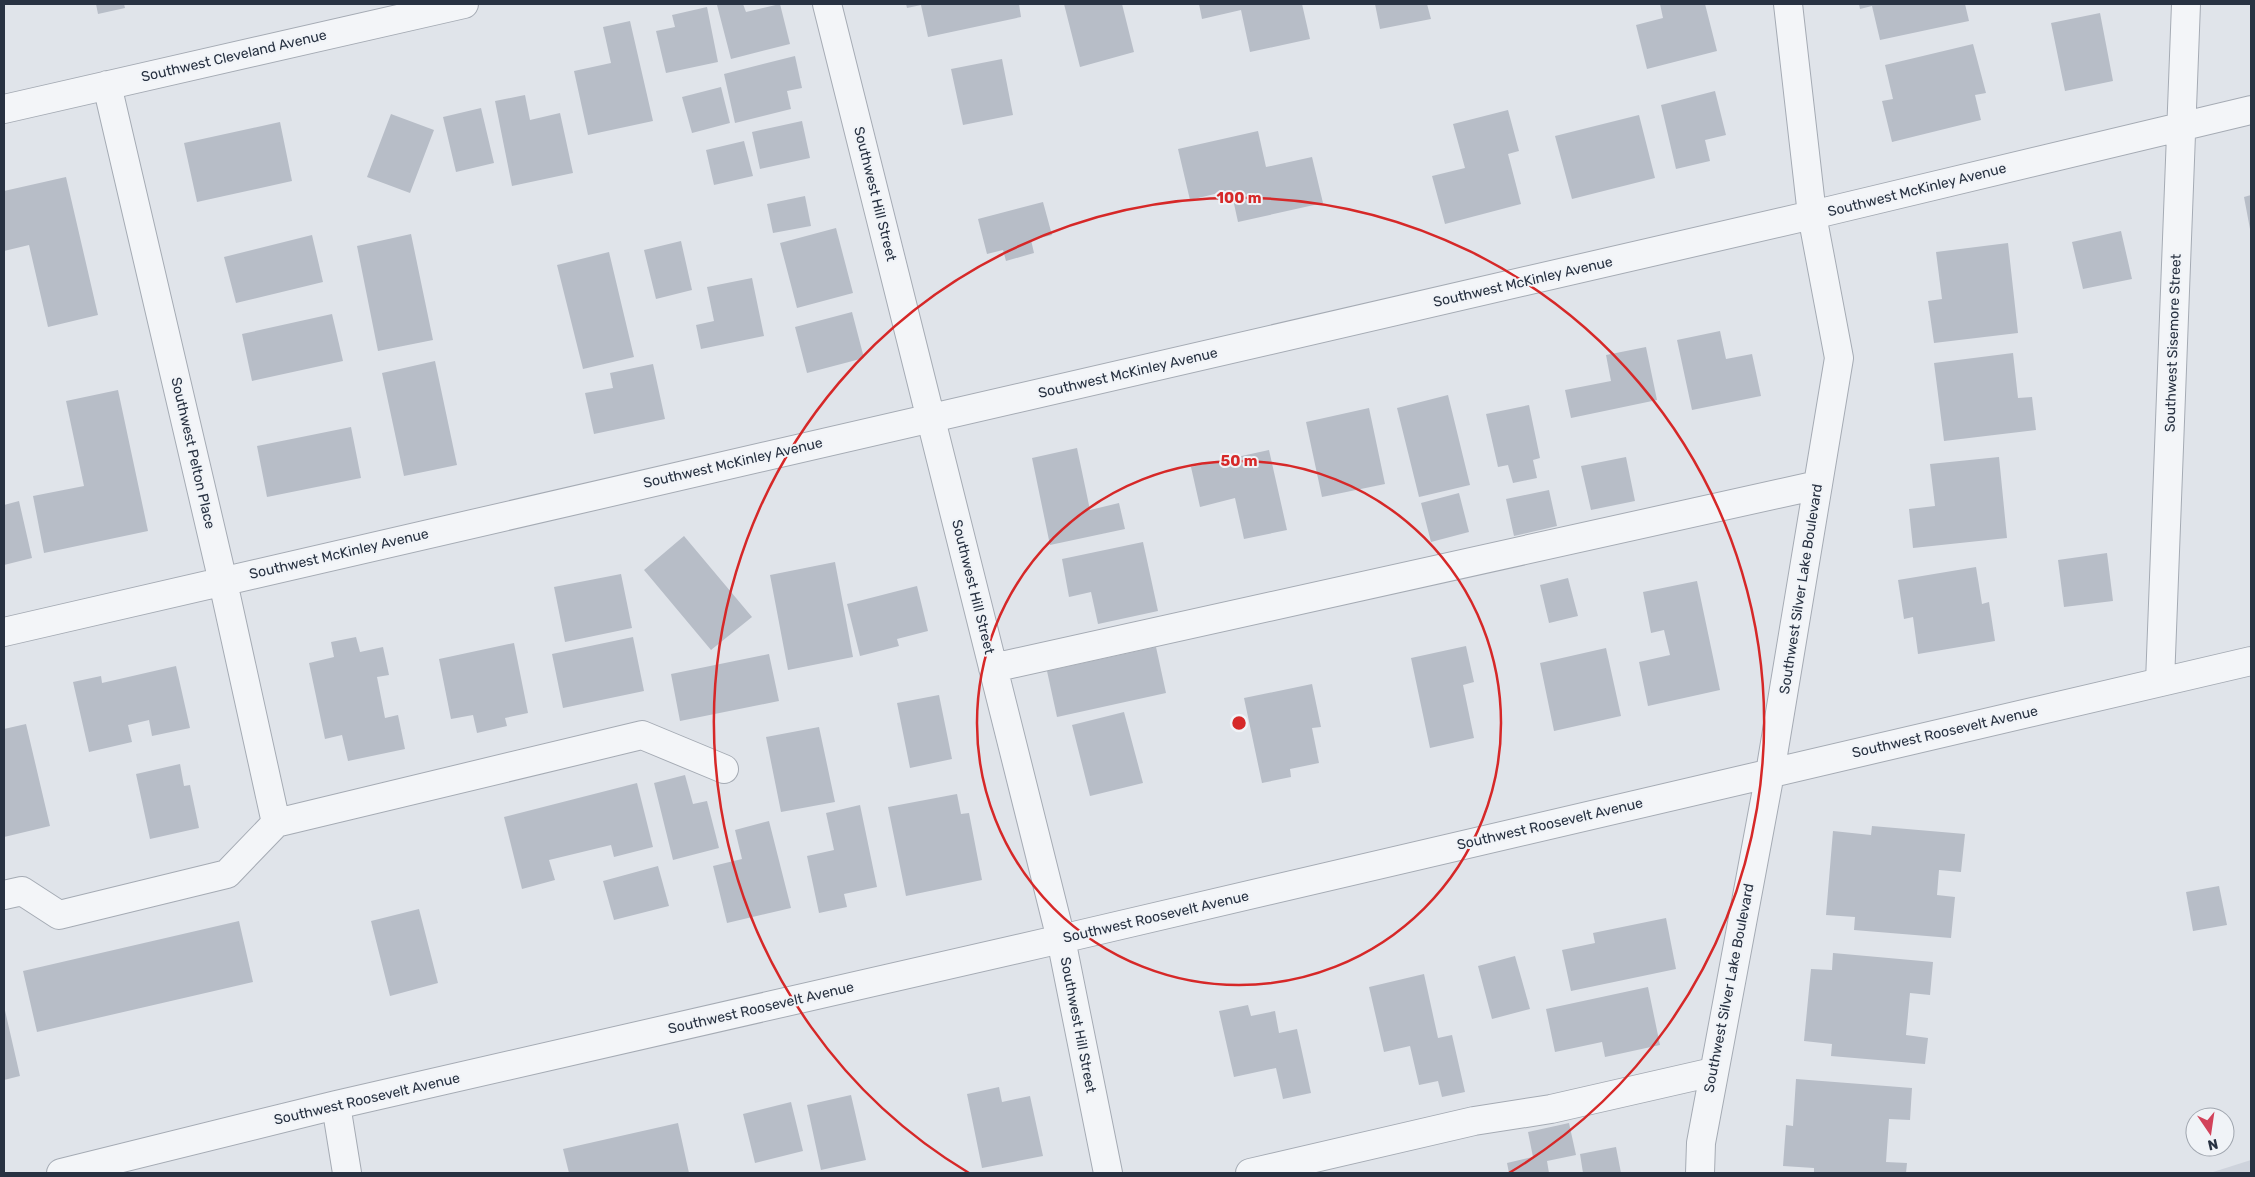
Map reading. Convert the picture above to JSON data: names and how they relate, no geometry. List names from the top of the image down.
{
  "streets": {
    "street": [
      "Southwest Cleveland Avenue",
      "Southwest McKinley Avenue",
      "Southwest Hill Street",
      "Southwest Sisemore Street",
      "Southwest Pelton Place",
      "Southwest Silver Lake Boulevard",
      "Southwest Roosevelt Avenue"
    ]
  },
  "crossings": [
    ["Southwest Cleveland Avenue", "Southwest Pelton Place"],
    ["Southwest McKinley Avenue", "Southwest Hill Street"],
    ["Southwest McKinley Avenue", "Southwest Sisemore Street"],
    ["Southwest McKinley Avenue", "Southwest Pelton Place"],
    ["Southwest McKinley Avenue", "Southwest Silver Lake Boulevard"],
    ["Southwest Hill Street", "Southwest Roosevelt Avenue"],
    ["Southwest Sisemore Street", "Southwest Roosevelt Avenue"],
    ["Southwest Silver Lake Boulevard", "Southwest Roosevelt Avenue"]
  ],
  "north": "bottom",
  "rings": ["100 m", "50 m"]
}
